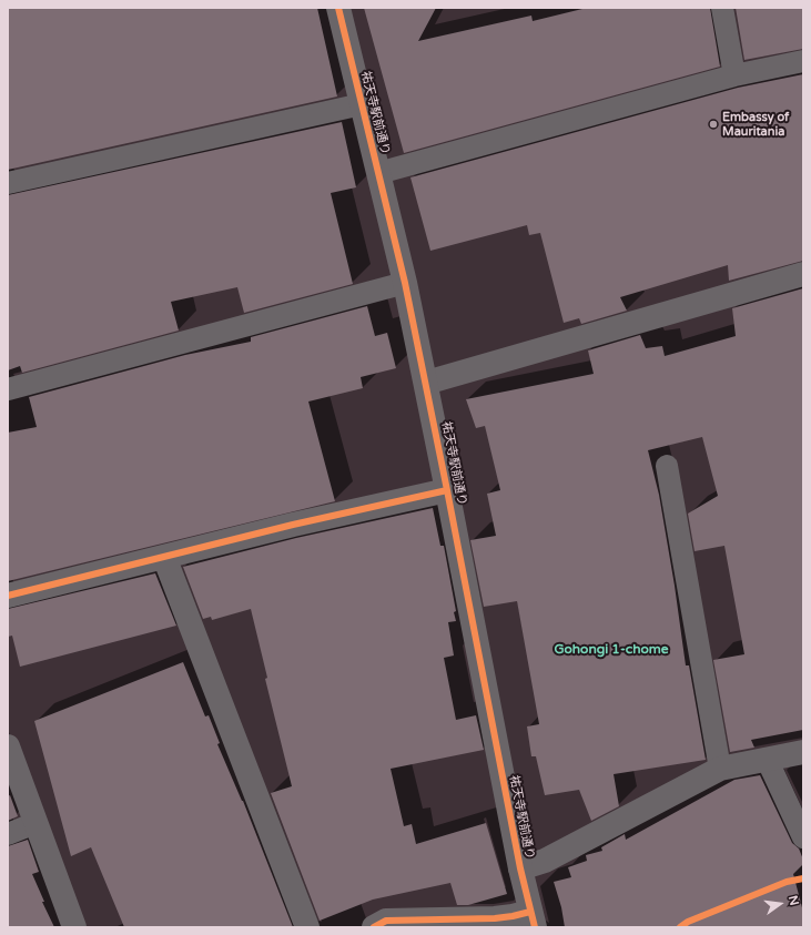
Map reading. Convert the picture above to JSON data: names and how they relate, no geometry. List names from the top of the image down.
{
  "streets": {
    "street": ["祐天寺駅前通り"]
  },
  "districts": ["Gohongi 1-chome"],
  "places": ["Embassy of Mauritania"],
  "north": "right"
}
